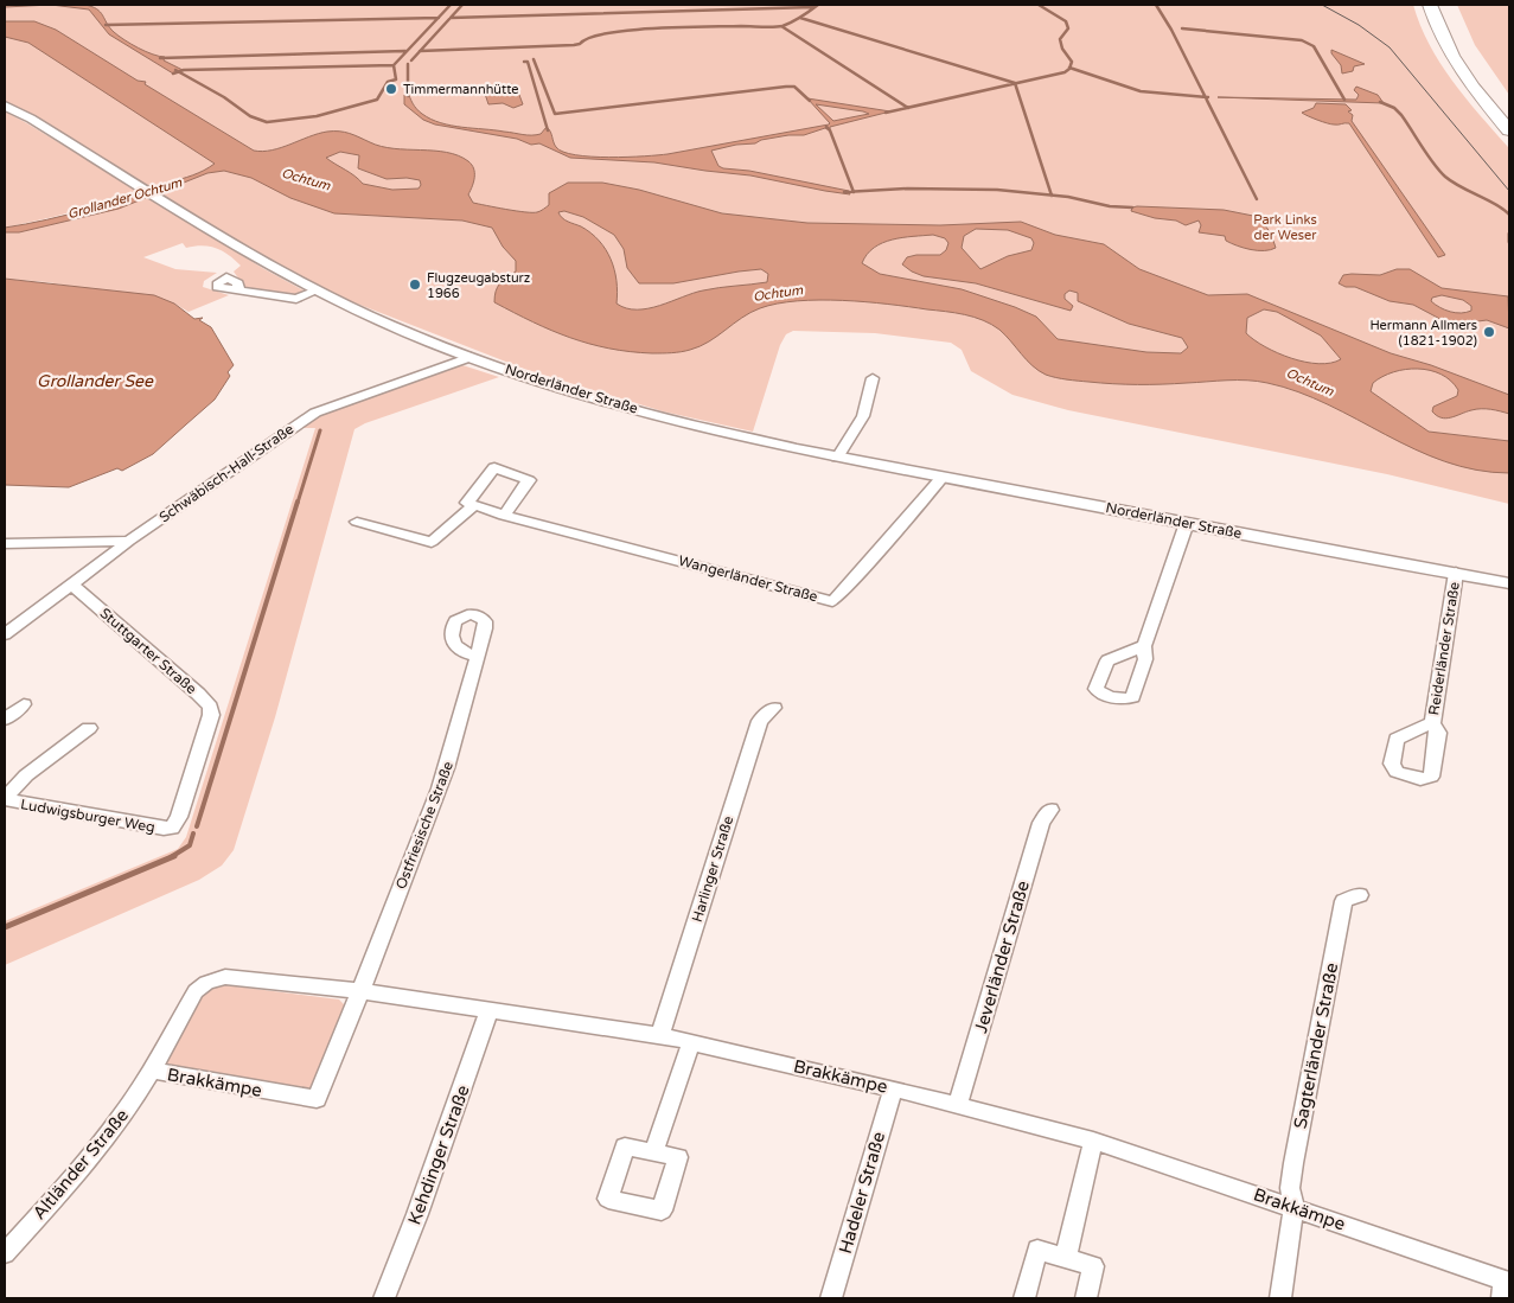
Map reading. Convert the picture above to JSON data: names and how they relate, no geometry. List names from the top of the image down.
{
  "streets": {
    "street": [
      "Norderländer Straße",
      "Schwäbisch-Hall-Straße",
      "Wangerländer Straße",
      "Reiderländer Straße",
      "Stuttgarter Straße",
      "Ludwigsburger Weg",
      "Ostfriesische Straße",
      "Harlinger Straße",
      "Jeverländer Straße",
      "Sagterländer Straße",
      "Brakkämpe",
      "Kehdinger Straße",
      "Altländer Straße",
      "Hadeler Straße"
    ]
  },
  "crossings": [
    ["Norderländer Straße", "Schwäbisch-Hall-Straße"],
    ["Norderländer Straße", "Wangerländer Straße"],
    ["Norderländer Straße", "Reiderländer Straße"],
    ["Schwäbisch-Hall-Straße", "Stuttgarter Straße"],
    ["Stuttgarter Straße", "Ludwigsburger Weg"],
    ["Ostfriesische Straße", "Brakkämpe"],
    ["Harlinger Straße", "Brakkämpe"],
    ["Jeverländer Straße", "Brakkämpe"],
    ["Sagterländer Straße", "Brakkämpe"],
    ["Brakkämpe", "Kehdinger Straße"],
    ["Brakkämpe", "Altländer Straße"],
    ["Brakkämpe", "Hadeler Straße"]
  ],
  "water": ["Ochtum", "Grollander Ochtum", "Grollander See"],
  "parks": ["Park Links der Weser"],
  "places": ["Timmermannhütte", "Flugzeugabsturz 1966", "Hermann Allmers (1821-1902)"]
}
